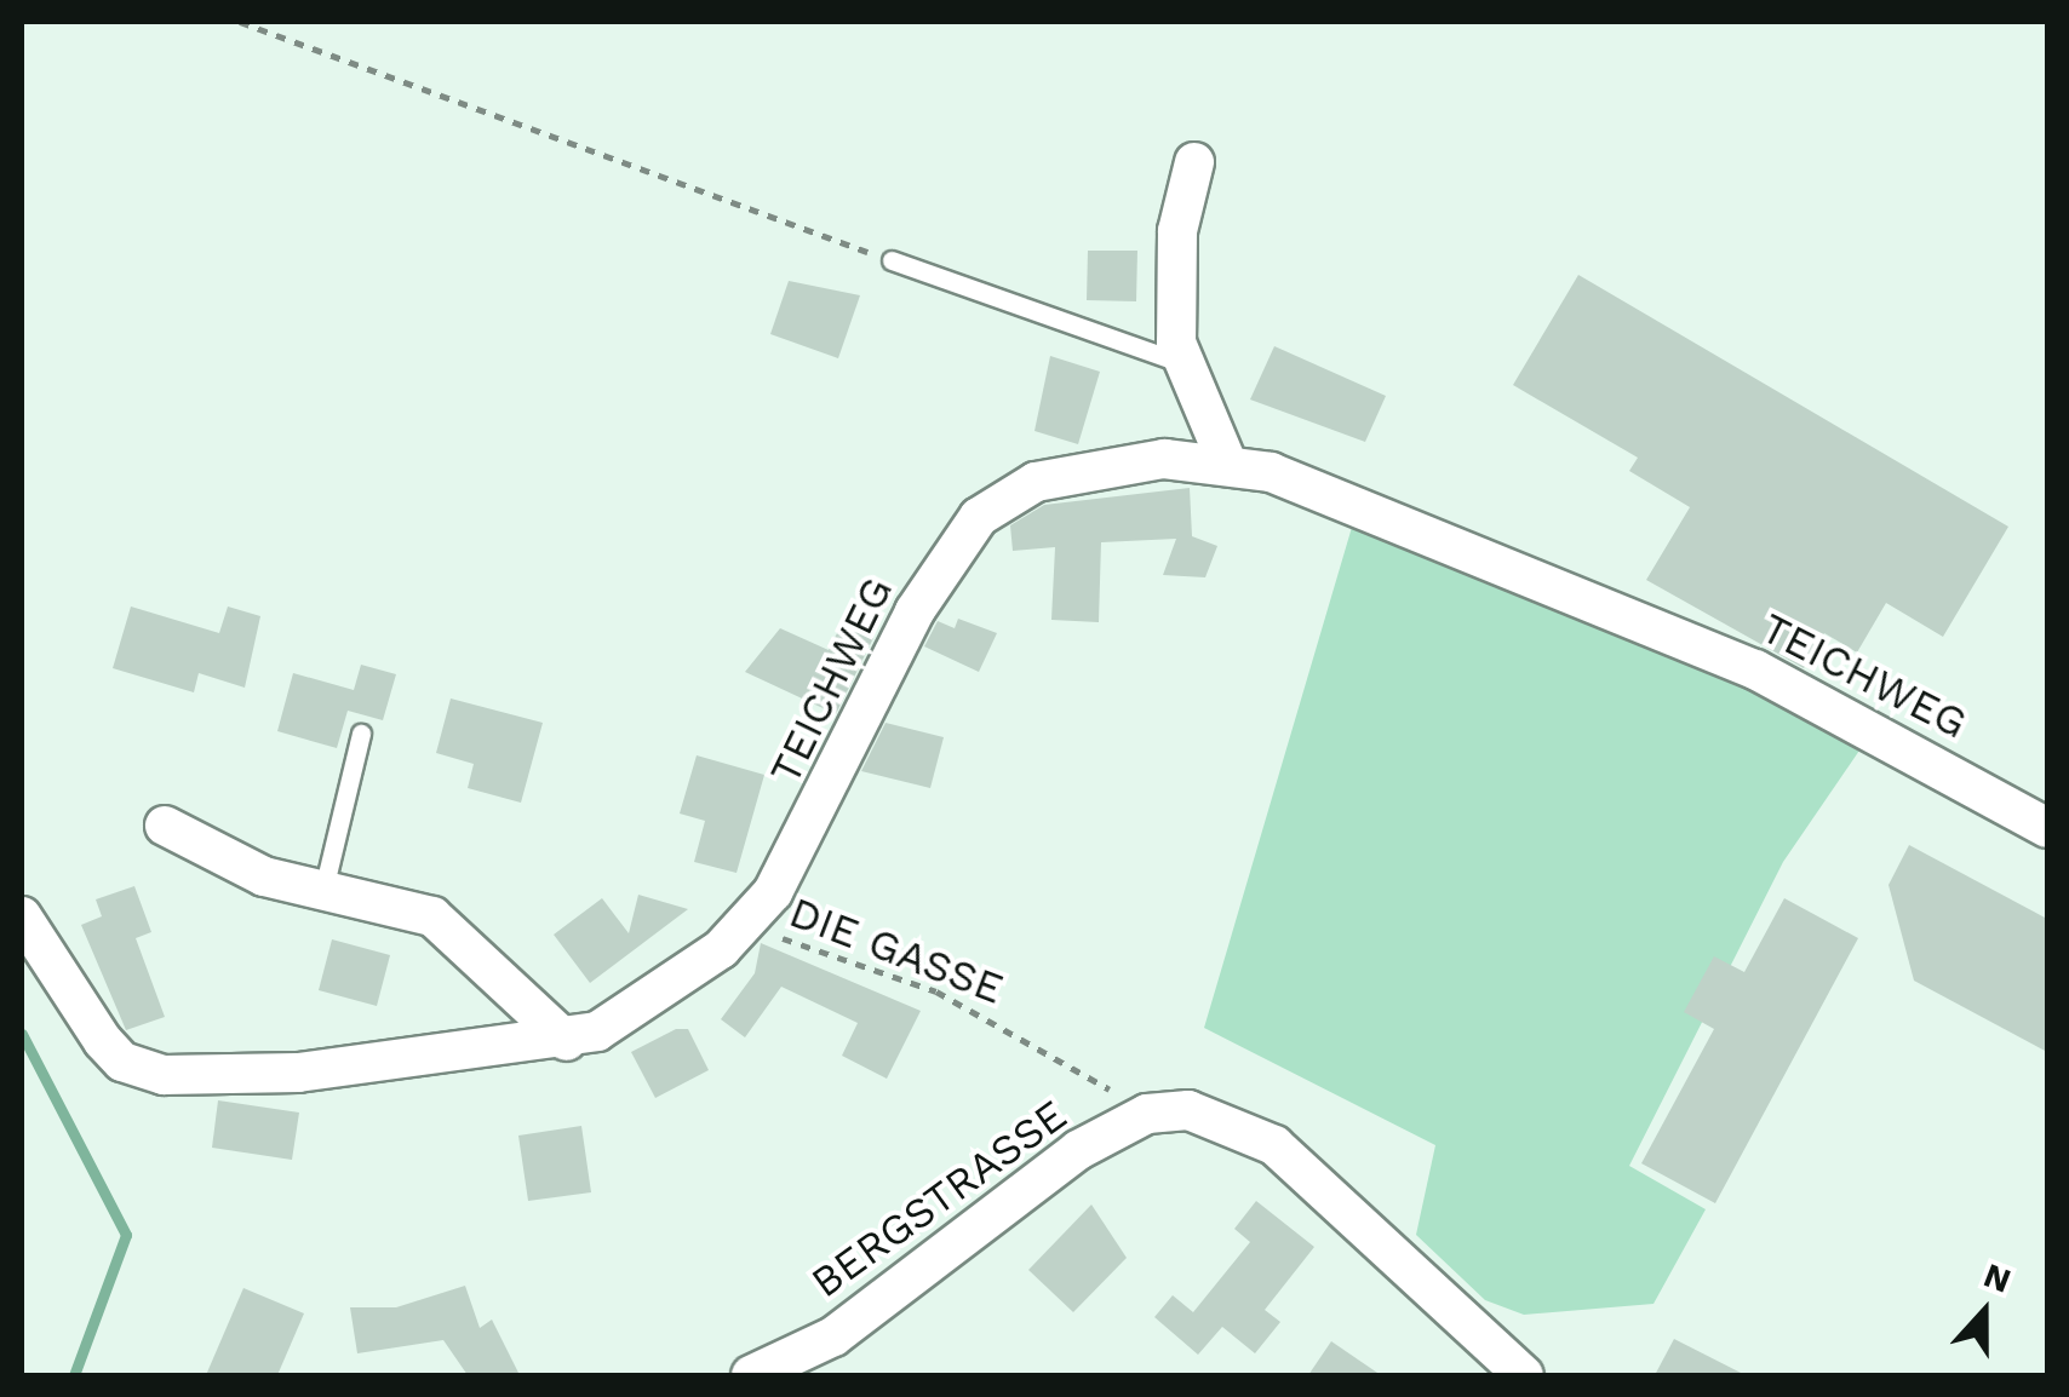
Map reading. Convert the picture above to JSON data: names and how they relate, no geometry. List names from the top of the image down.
{
  "streets": {
    "street": ["TEICHWEG", "BERGSTRASSE"],
    "path": ["DIE GASSE"]
  },
  "crossings": [
    ["TEICHWEG", "DIE GASSE"],
    ["DIE GASSE", "BERGSTRASSE"]
  ],
  "north": "top"
}
